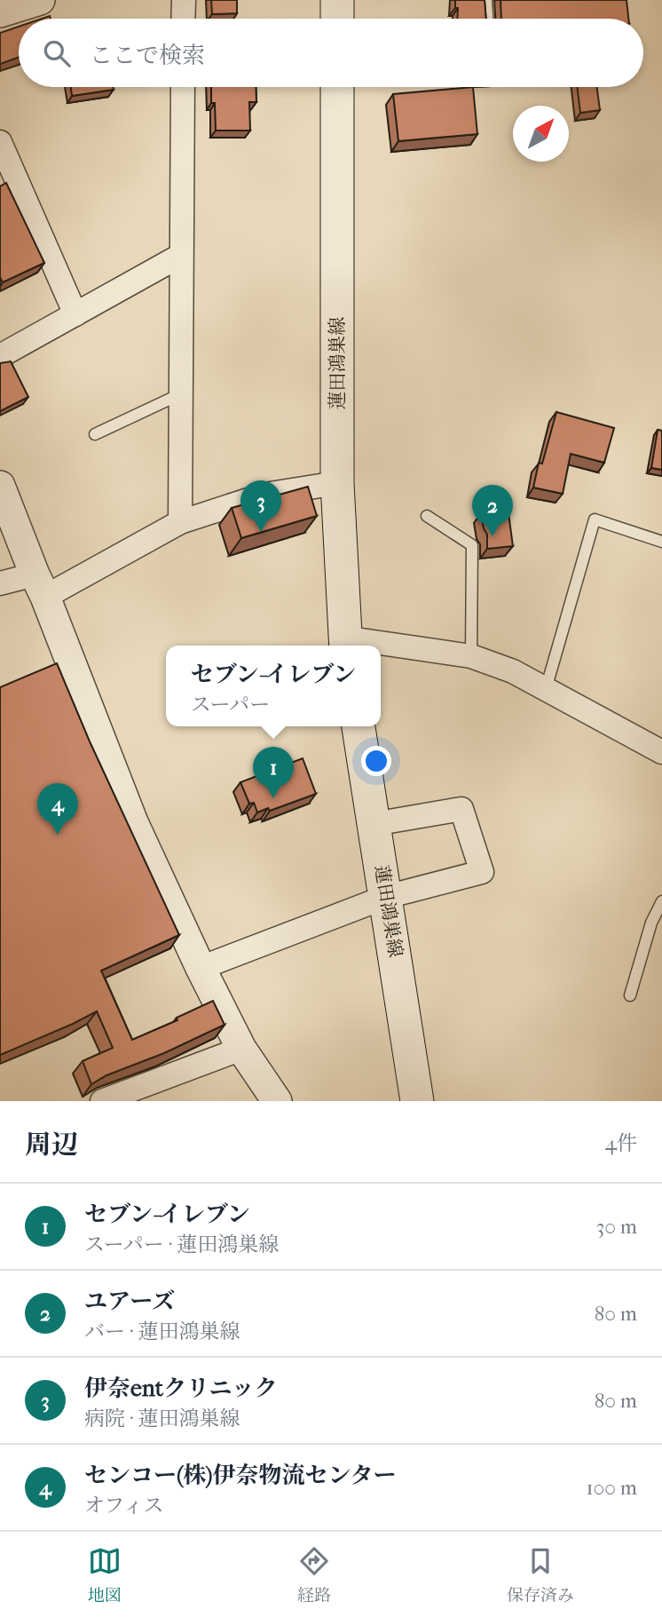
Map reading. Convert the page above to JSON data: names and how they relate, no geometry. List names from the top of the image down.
{
  "streets": {
    "main road": ["蓮田鴻巣線"]
  },
  "north": "top right",
  "page": {
    "search": "ここで検索",
    "pins": [
      "3",
      "2",
      "1",
      "4"
    ],
    "popup": ["セブン-イレブン", "スーパー"],
    "heading": ["周辺", "4件"],
    "list": [
      {
        "mark": "1",
        "name": "セブン-イレブン",
        "note": "スーパー · 蓮田鴻巣線",
        "value": "30 m"
      },
      {
        "mark": "2",
        "name": "ユアーズ",
        "note": "バー · 蓮田鴻巣線",
        "value": "80 m"
      },
      {
        "mark": "3",
        "name": "伊奈entクリニック",
        "note": "病院 · 蓮田鴻巣線",
        "value": "80 m"
      },
      {
        "mark": "4",
        "name": "センコー(株)伊奈物流センター",
        "note": "オフィス",
        "value": "100 m"
      }
    ],
    "nav": ["地図", "経路", "保存済み"]
  }
}
